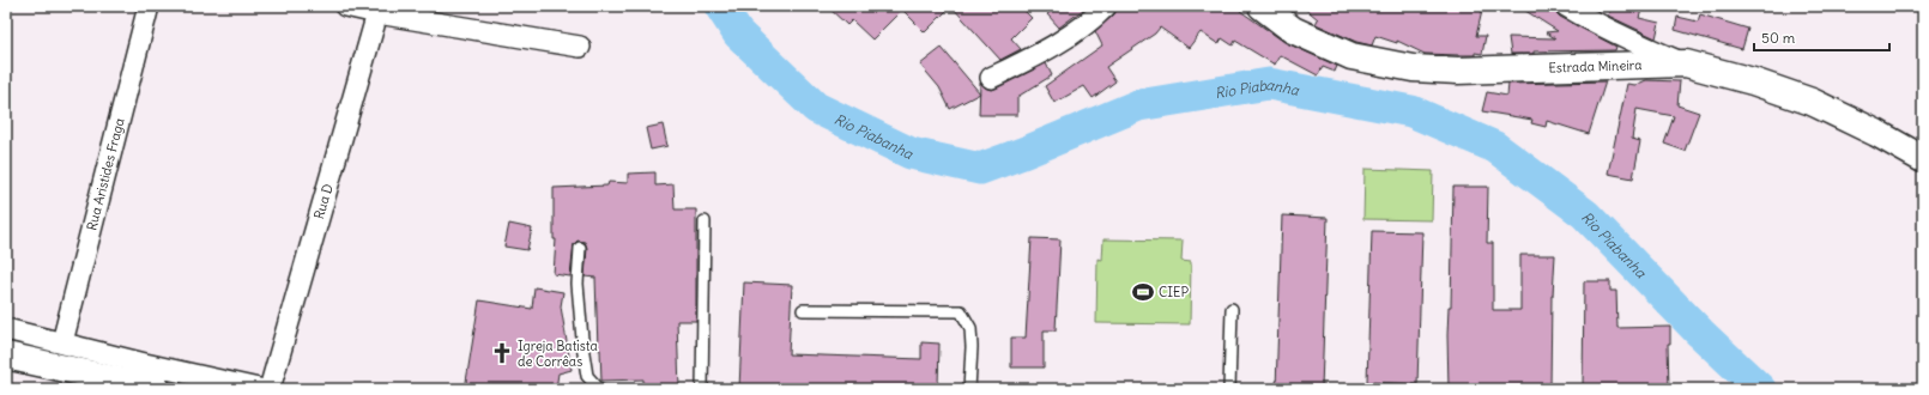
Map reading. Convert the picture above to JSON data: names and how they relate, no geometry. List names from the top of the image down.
{
  "streets": {
    "street": ["Estrada Mineira", "Rua Aristides Fraga", "Rua D"]
  },
  "water": ["Rio Piabanha"],
  "places": {
    "sports": ["CIEP"],
    "church": ["Igreja Batista de Corrêas"]
  },
  "scale_bar": "50 m"
}
